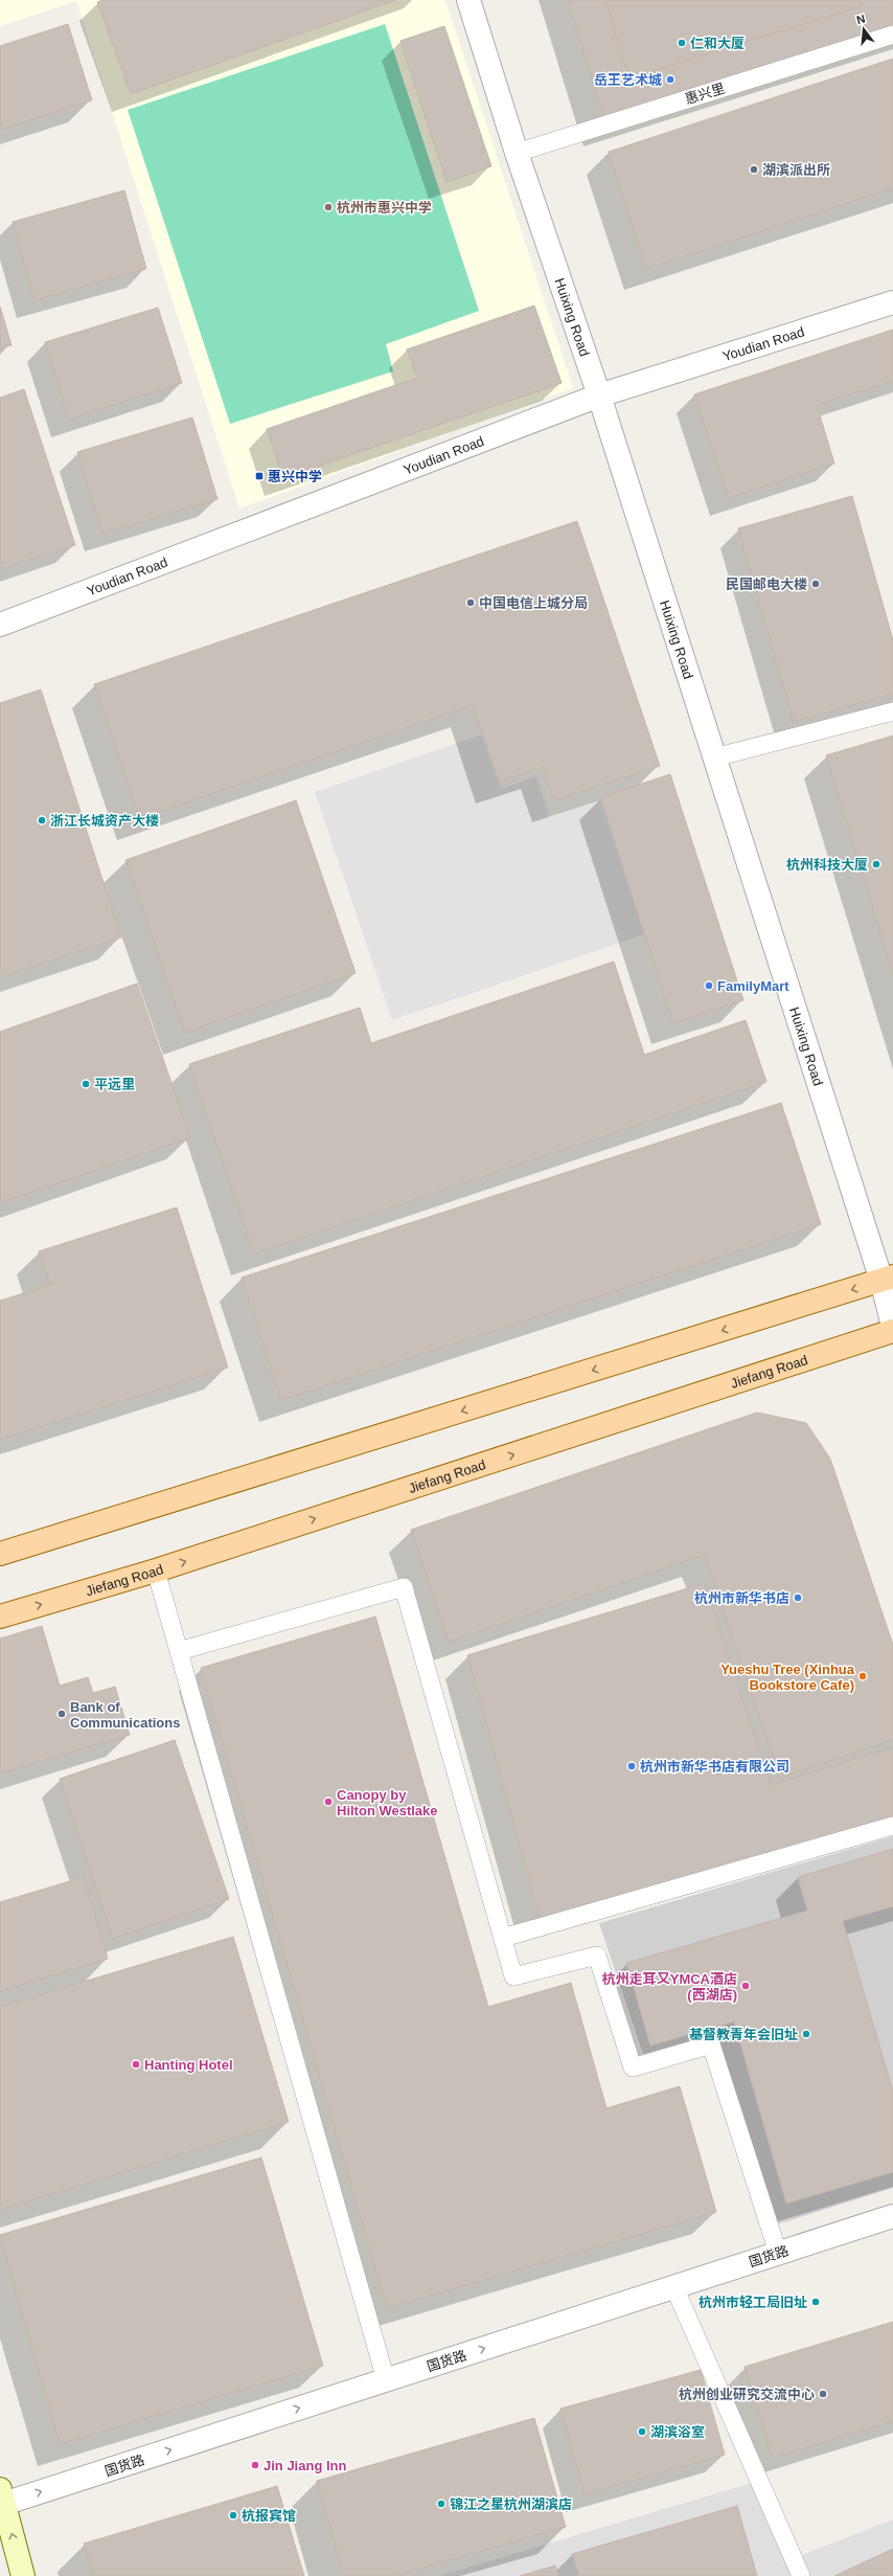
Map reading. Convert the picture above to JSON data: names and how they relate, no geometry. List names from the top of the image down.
{
  "streets": {
    "main road": ["Jiefang Road"],
    "street": ["Huixing Road", "Youdian Road", "国货路"],
    "lane": ["惠兴里"]
  },
  "crossings": [
    ["惠兴里", "Huixing Road"],
    ["Huixing Road", "Youdian Road"]
  ],
  "one_way": ["国货路"],
  "places": {
    "other": [
      "仁和大厦",
      "岳王艺术城",
      "湖滨派出所",
      "杭州市惠兴中学",
      "民国邮电大楼",
      "中国电信上城分局",
      "浙江长城资产大楼",
      "杭州科技大厦",
      "FamilyMart",
      "平远里",
      "杭州市新华书店",
      "Yueshu Tree (Xinhua Bookstore Cafe)",
      "Bank of Communications",
      "杭州市新华书店有限公司",
      "Canopy by Hilton Westlake",
      "杭州走耳又YMCA酒店 (西湖店)",
      "基督教青年会旧址",
      "Hanting Hotel",
      "杭州市轻工局旧址",
      "杭州创业研究交流中心",
      "湖滨浴室",
      "Jin Jiang Inn",
      "锦江之星杭州湖滨店",
      "杭报宾馆"
    ],
    "transit": ["惠兴中学"]
  },
  "north": "top"
}
